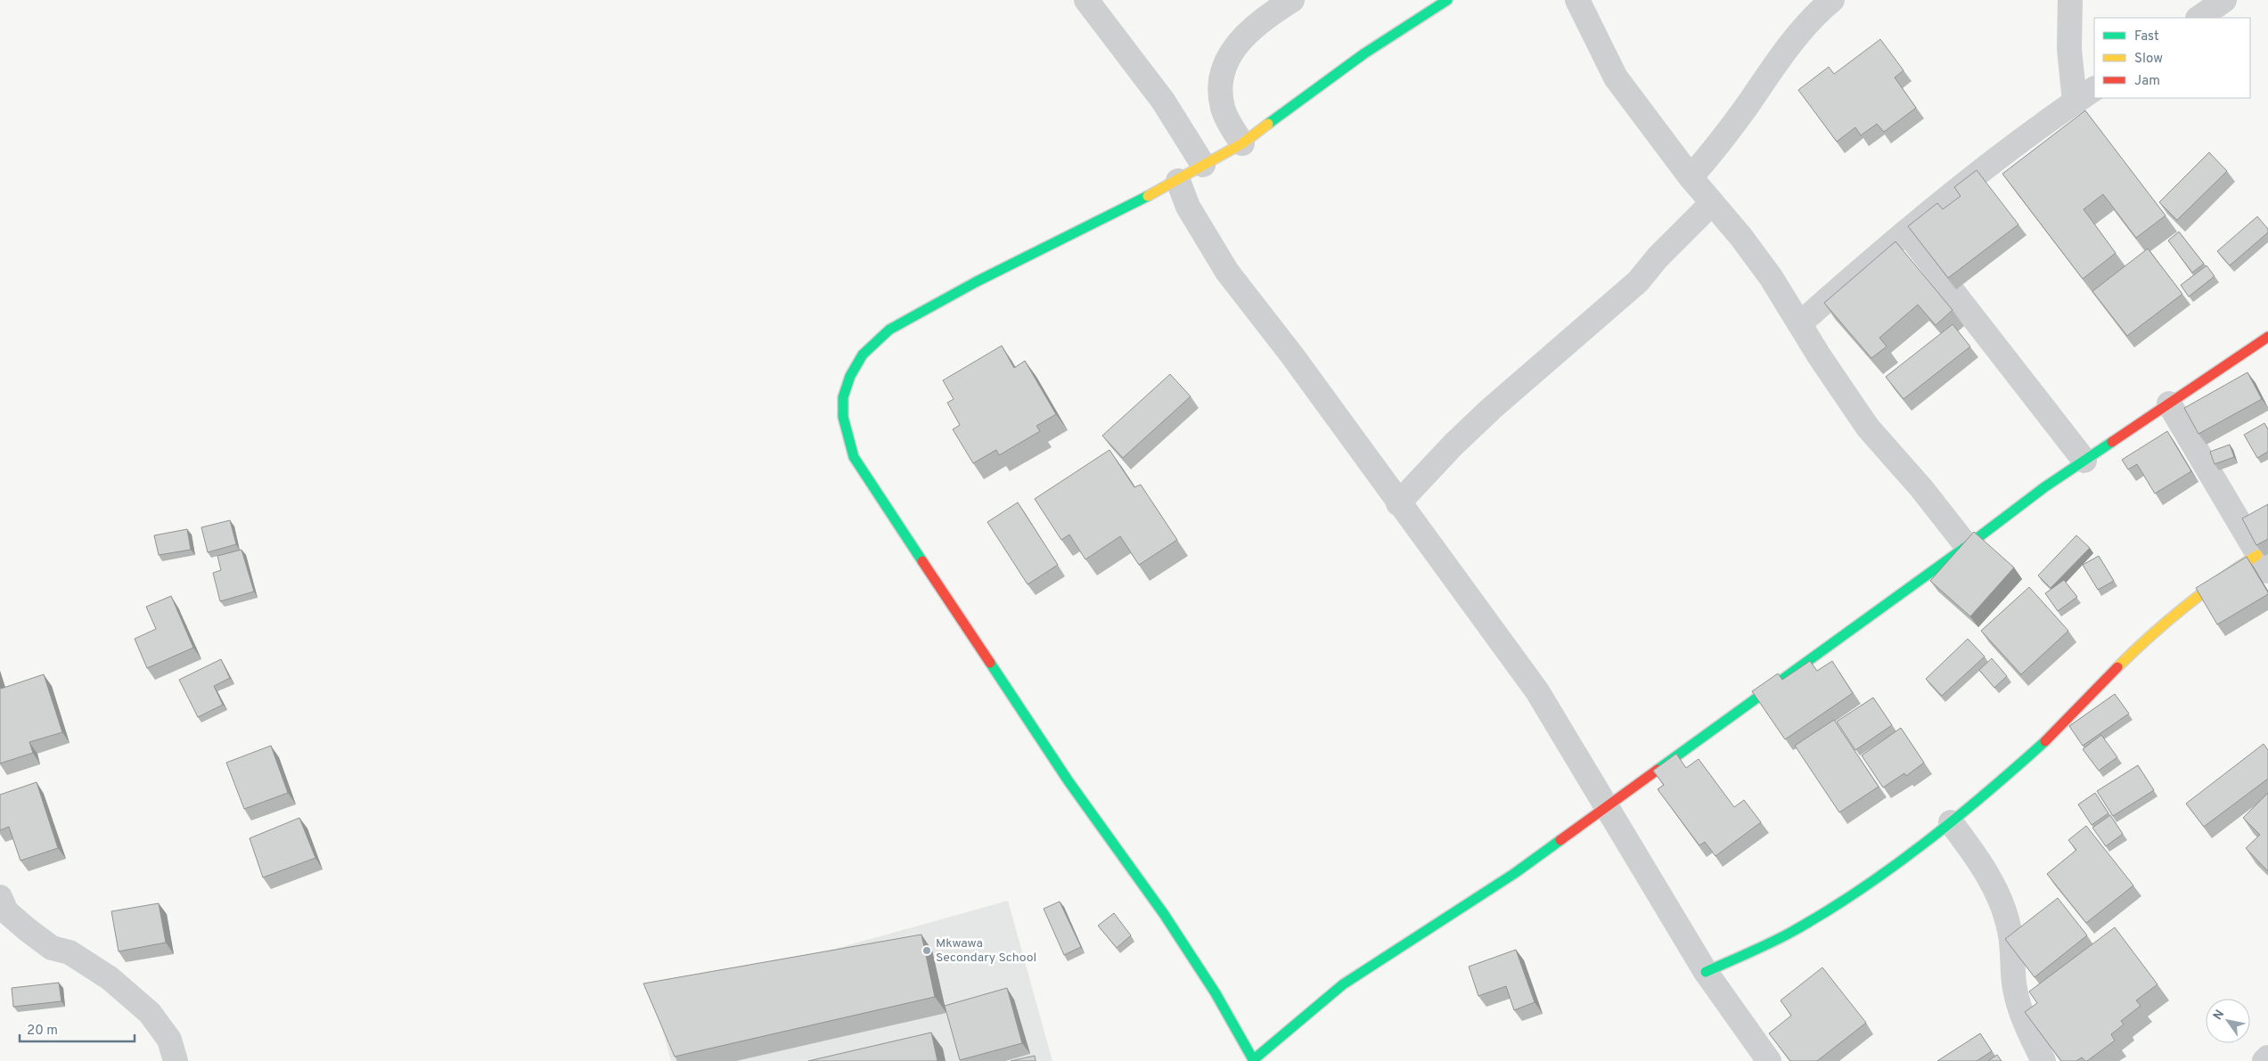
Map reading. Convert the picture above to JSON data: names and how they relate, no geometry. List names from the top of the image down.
{
  "places": ["Mkwawa Secondary School"],
  "legend": ["Fast", "Slow", "Jam"],
  "scale_bar": "20 m",
  "north": "top left"
}
